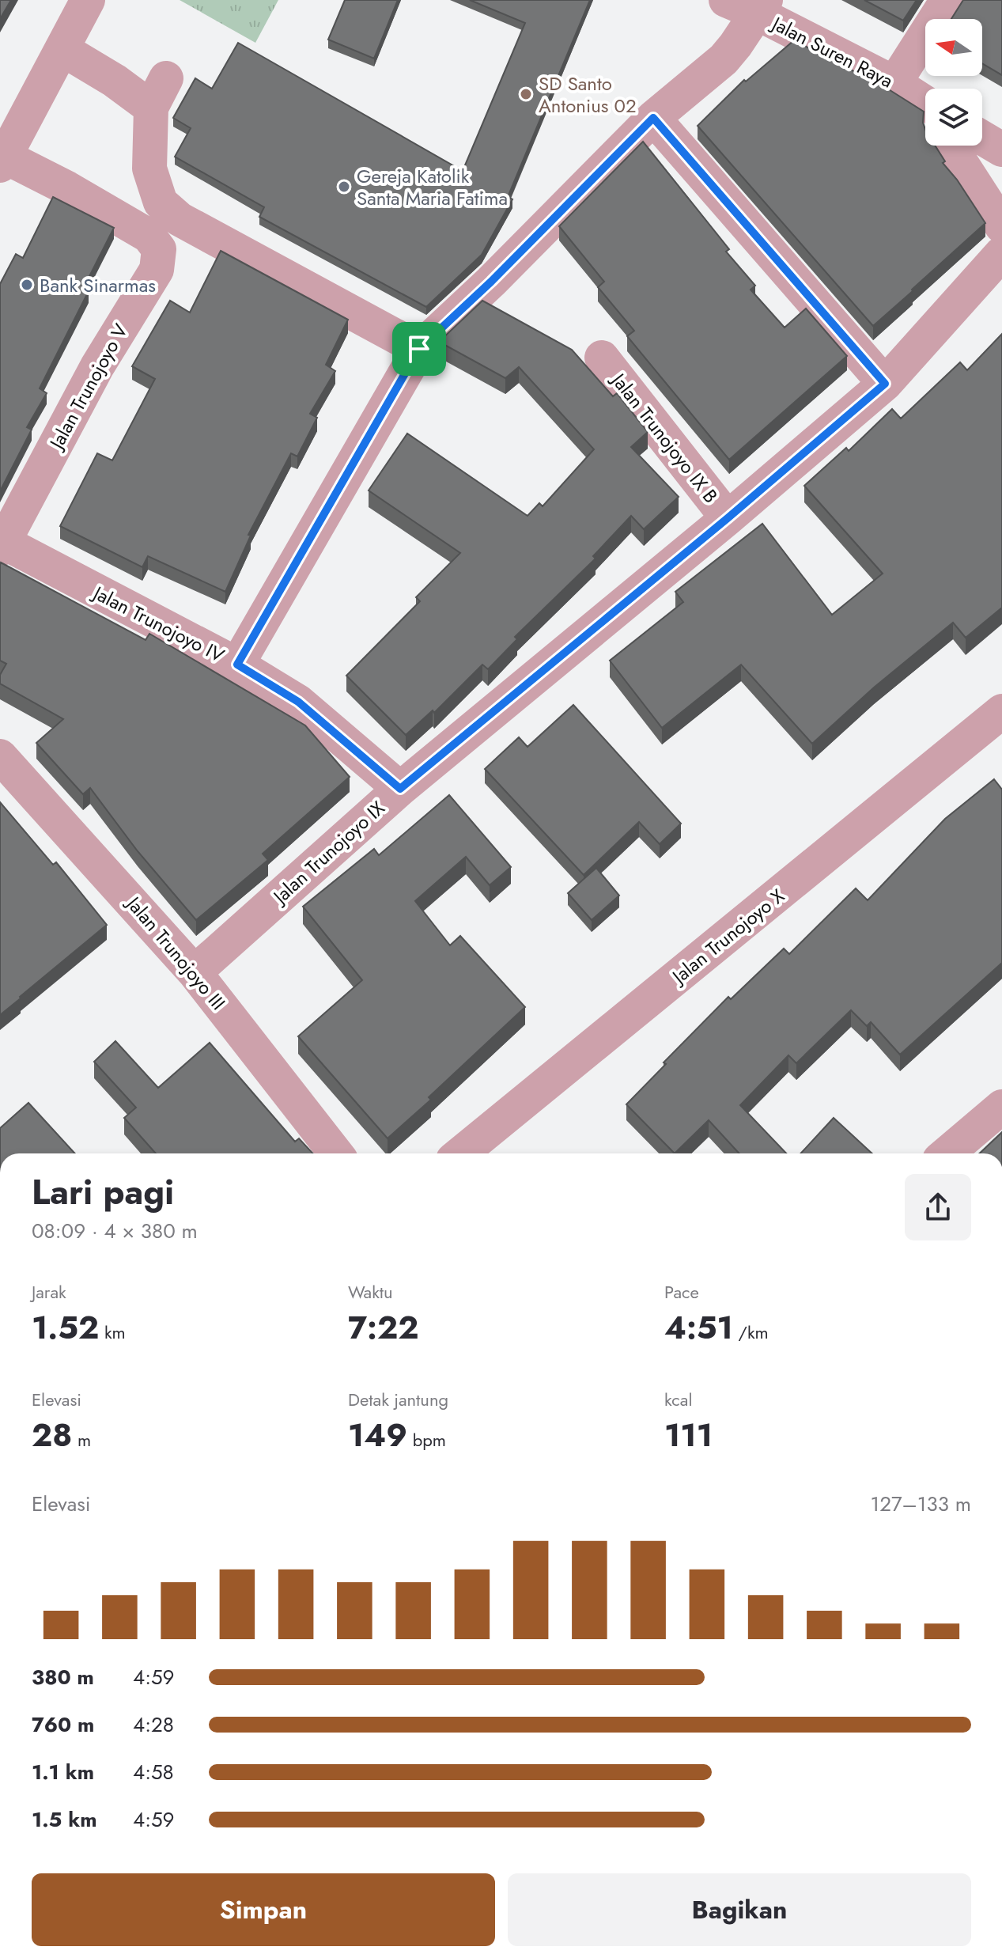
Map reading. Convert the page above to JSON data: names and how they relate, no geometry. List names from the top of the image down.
{
  "streets": {
    "street": [
      "Jalan Suren Raya",
      "Jalan Trunojoyo V",
      "Jalan Trunojoyo IX B",
      "Jalan Trunojoyo IV",
      "Jalan Trunojoyo IX",
      "Jalan Trunojoyo X",
      "Jalan Trunojoyo III"
    ]
  },
  "crossings": [
    ["Jalan Trunojoyo V", "Jalan Trunojoyo IV"],
    ["Jalan Trunojoyo IX B", "Jalan Trunojoyo IX"],
    ["Jalan Trunojoyo IV", "Jalan Trunojoyo IX"],
    ["Jalan Trunojoyo IX", "Jalan Trunojoyo III"]
  ],
  "places": ["SD Santo Antonius 02", "Gereja Katolik Santa Maria Fatima", "Bank Sinarmas"],
  "north": "left",
  "page": {
    "heading": ["Lari pagi", "08:09 · 4 × 380 m"],
    "stats": [
      ["Jarak", "1.52 km"],
      ["Waktu", "7:22"],
      ["Pace", "4:51 /km"],
      ["Elevasi", "28 m"],
      ["Detak jantung", "149 bpm"],
      ["kcal", "111"]
    ],
    "chart": ["Elevasi", "127–133 m"],
    "list": [
      {
        "name": "380 m",
        "note": "4:59"
      },
      {
        "name": "760 m",
        "note": "4:28"
      },
      {
        "name": "1.1 km",
        "note": "4:58"
      },
      {
        "name": "1.5 km",
        "note": "4:59"
      }
    ],
    "buttons": ["Simpan", "Bagikan"]
  }
}
